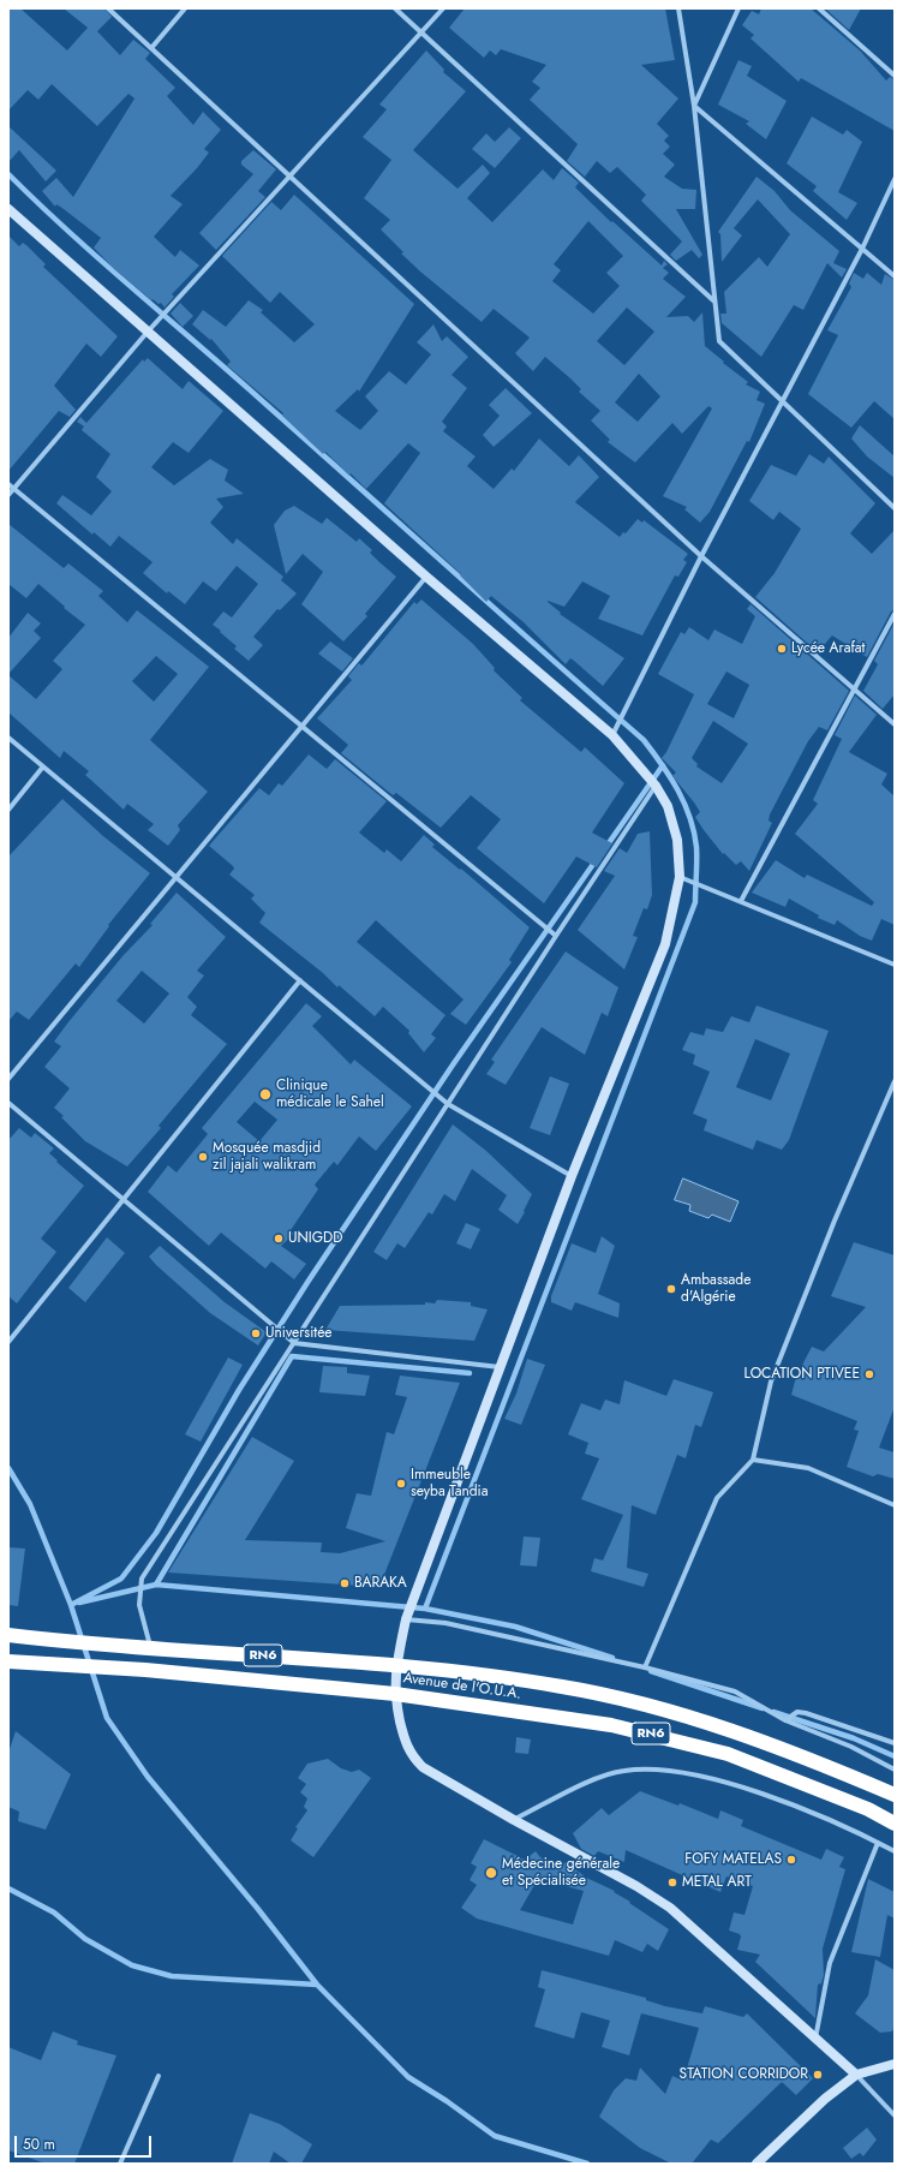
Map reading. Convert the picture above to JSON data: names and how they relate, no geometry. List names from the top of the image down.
{
  "streets": {
    "highway": ["RN6", "Avenue de l'O.U.A."]
  },
  "places": [
    "Lycée Arafat",
    "Clinique médicale le Sahel",
    "Mosquée masdjid zil jajali walikram",
    "UNIGDD",
    "Ambassade d'Algérie",
    "Universitée",
    "LOCATION PTIVEE",
    "Immeuble seyba Tandia",
    "BARAKA",
    "FOFY MATELAS",
    "Médecine générale et Spécialisée",
    "METAL ART",
    "STATION CORRIDOR"
  ],
  "scale_bar": "50 m"
}
